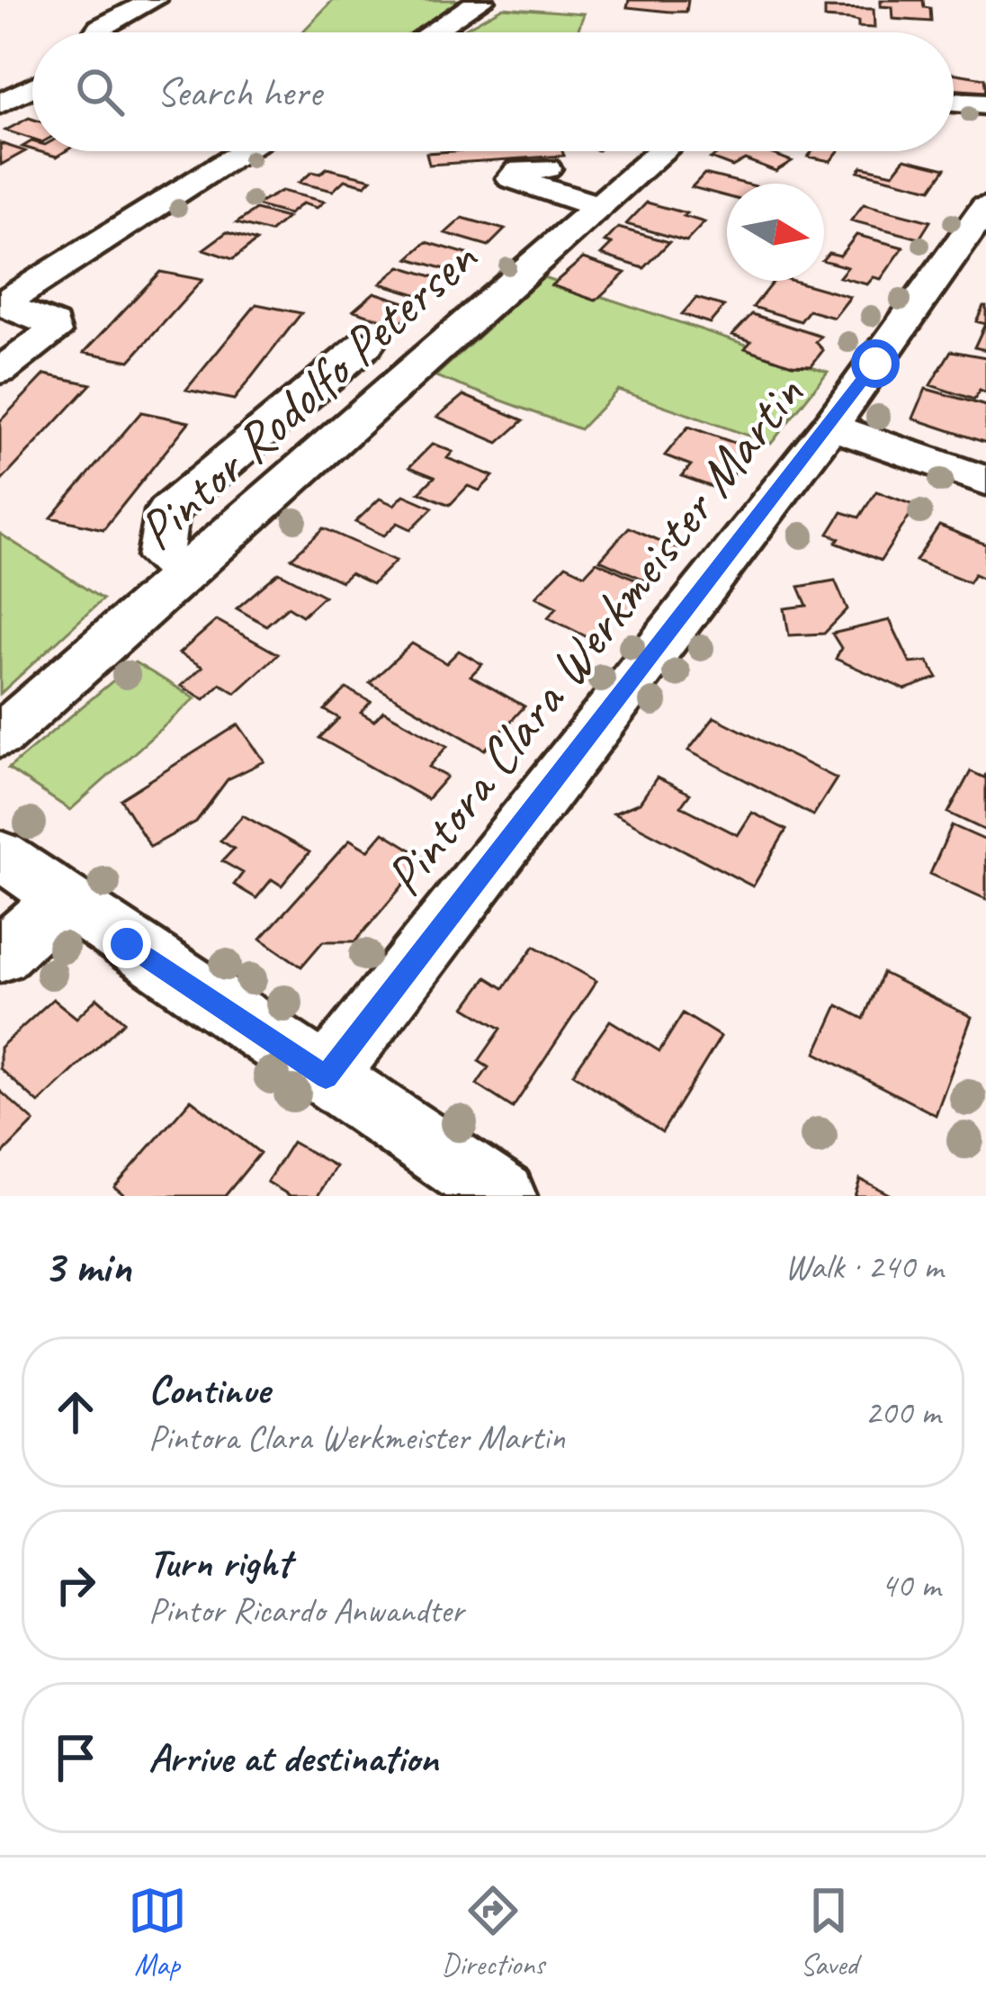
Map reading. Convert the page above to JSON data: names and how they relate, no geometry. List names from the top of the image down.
{
  "streets": {
    "street": ["Pintor Rodolfo Petersen", "Pintora Clara Werkmeister Martin"]
  },
  "north": "right",
  "page": {
    "search": "Search here",
    "heading": ["3 min", "Walk · 240 m"],
    "list": [
      ["Continue", "Pintora Clara Werkmeister Martin", "200 m"],
      ["Turn right", "Pintor Ricardo Anwandter", "40 m"],
      "Arrive at destination"
    ],
    "nav": ["Map", "Directions", "Saved"]
  }
}
